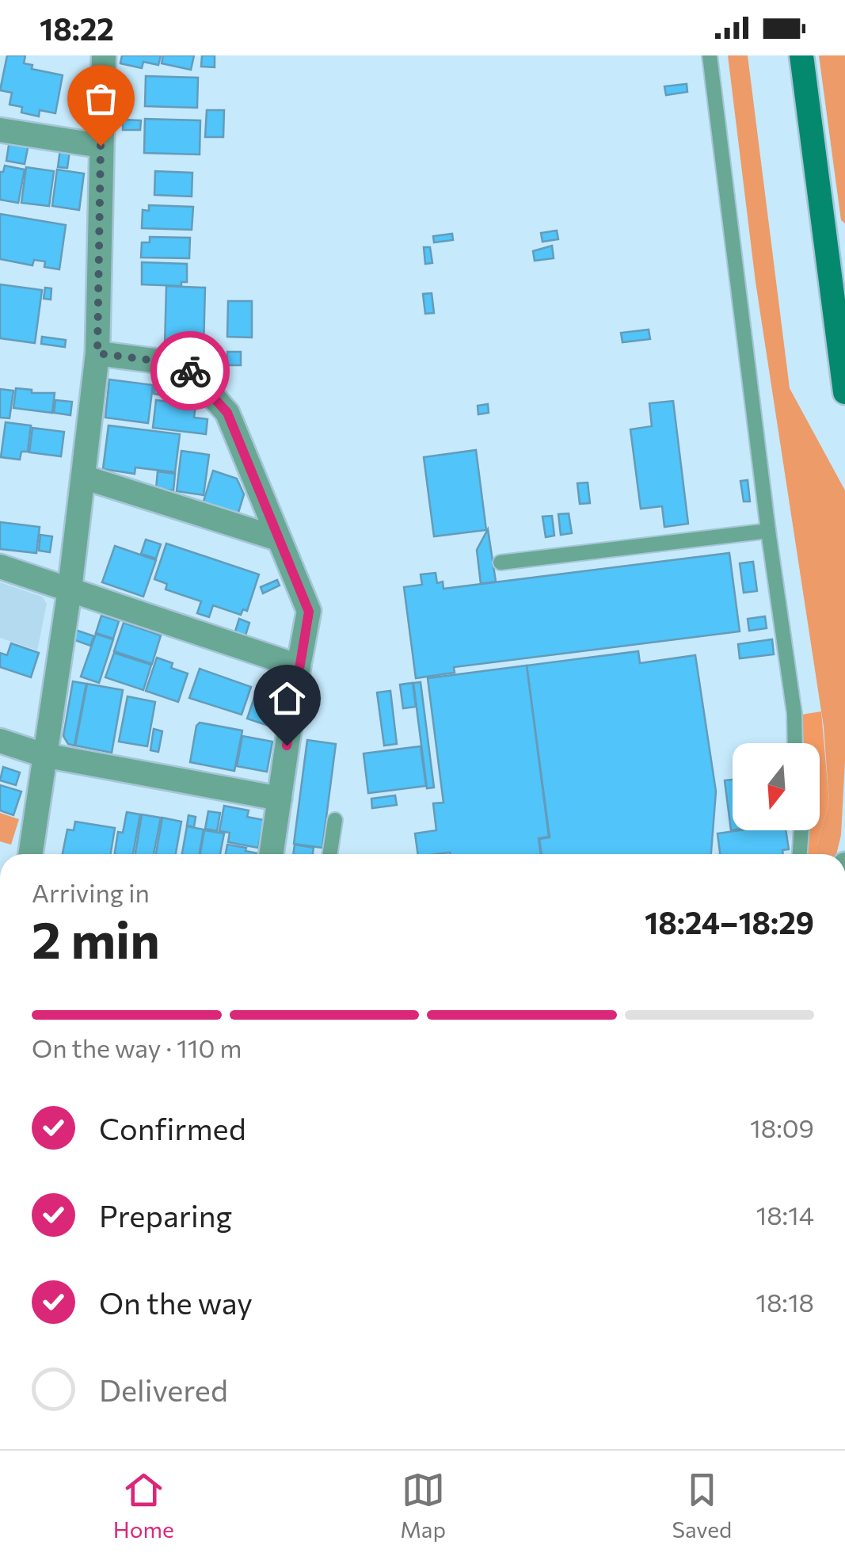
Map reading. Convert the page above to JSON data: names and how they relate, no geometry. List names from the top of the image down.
{
  "north": "bottom",
  "page": {
    "status": "18:22",
    "heading": ["2 min", "Arriving in", "18:24–18:29"],
    "bar": "On the way · 110 m",
    "list": [
      ["Confirmed", "18:09"],
      ["Preparing", "18:14"],
      ["On the way", "18:18"],
      "Delivered"
    ],
    "tabs": ["Home", "Map", "Saved"]
  }
}
